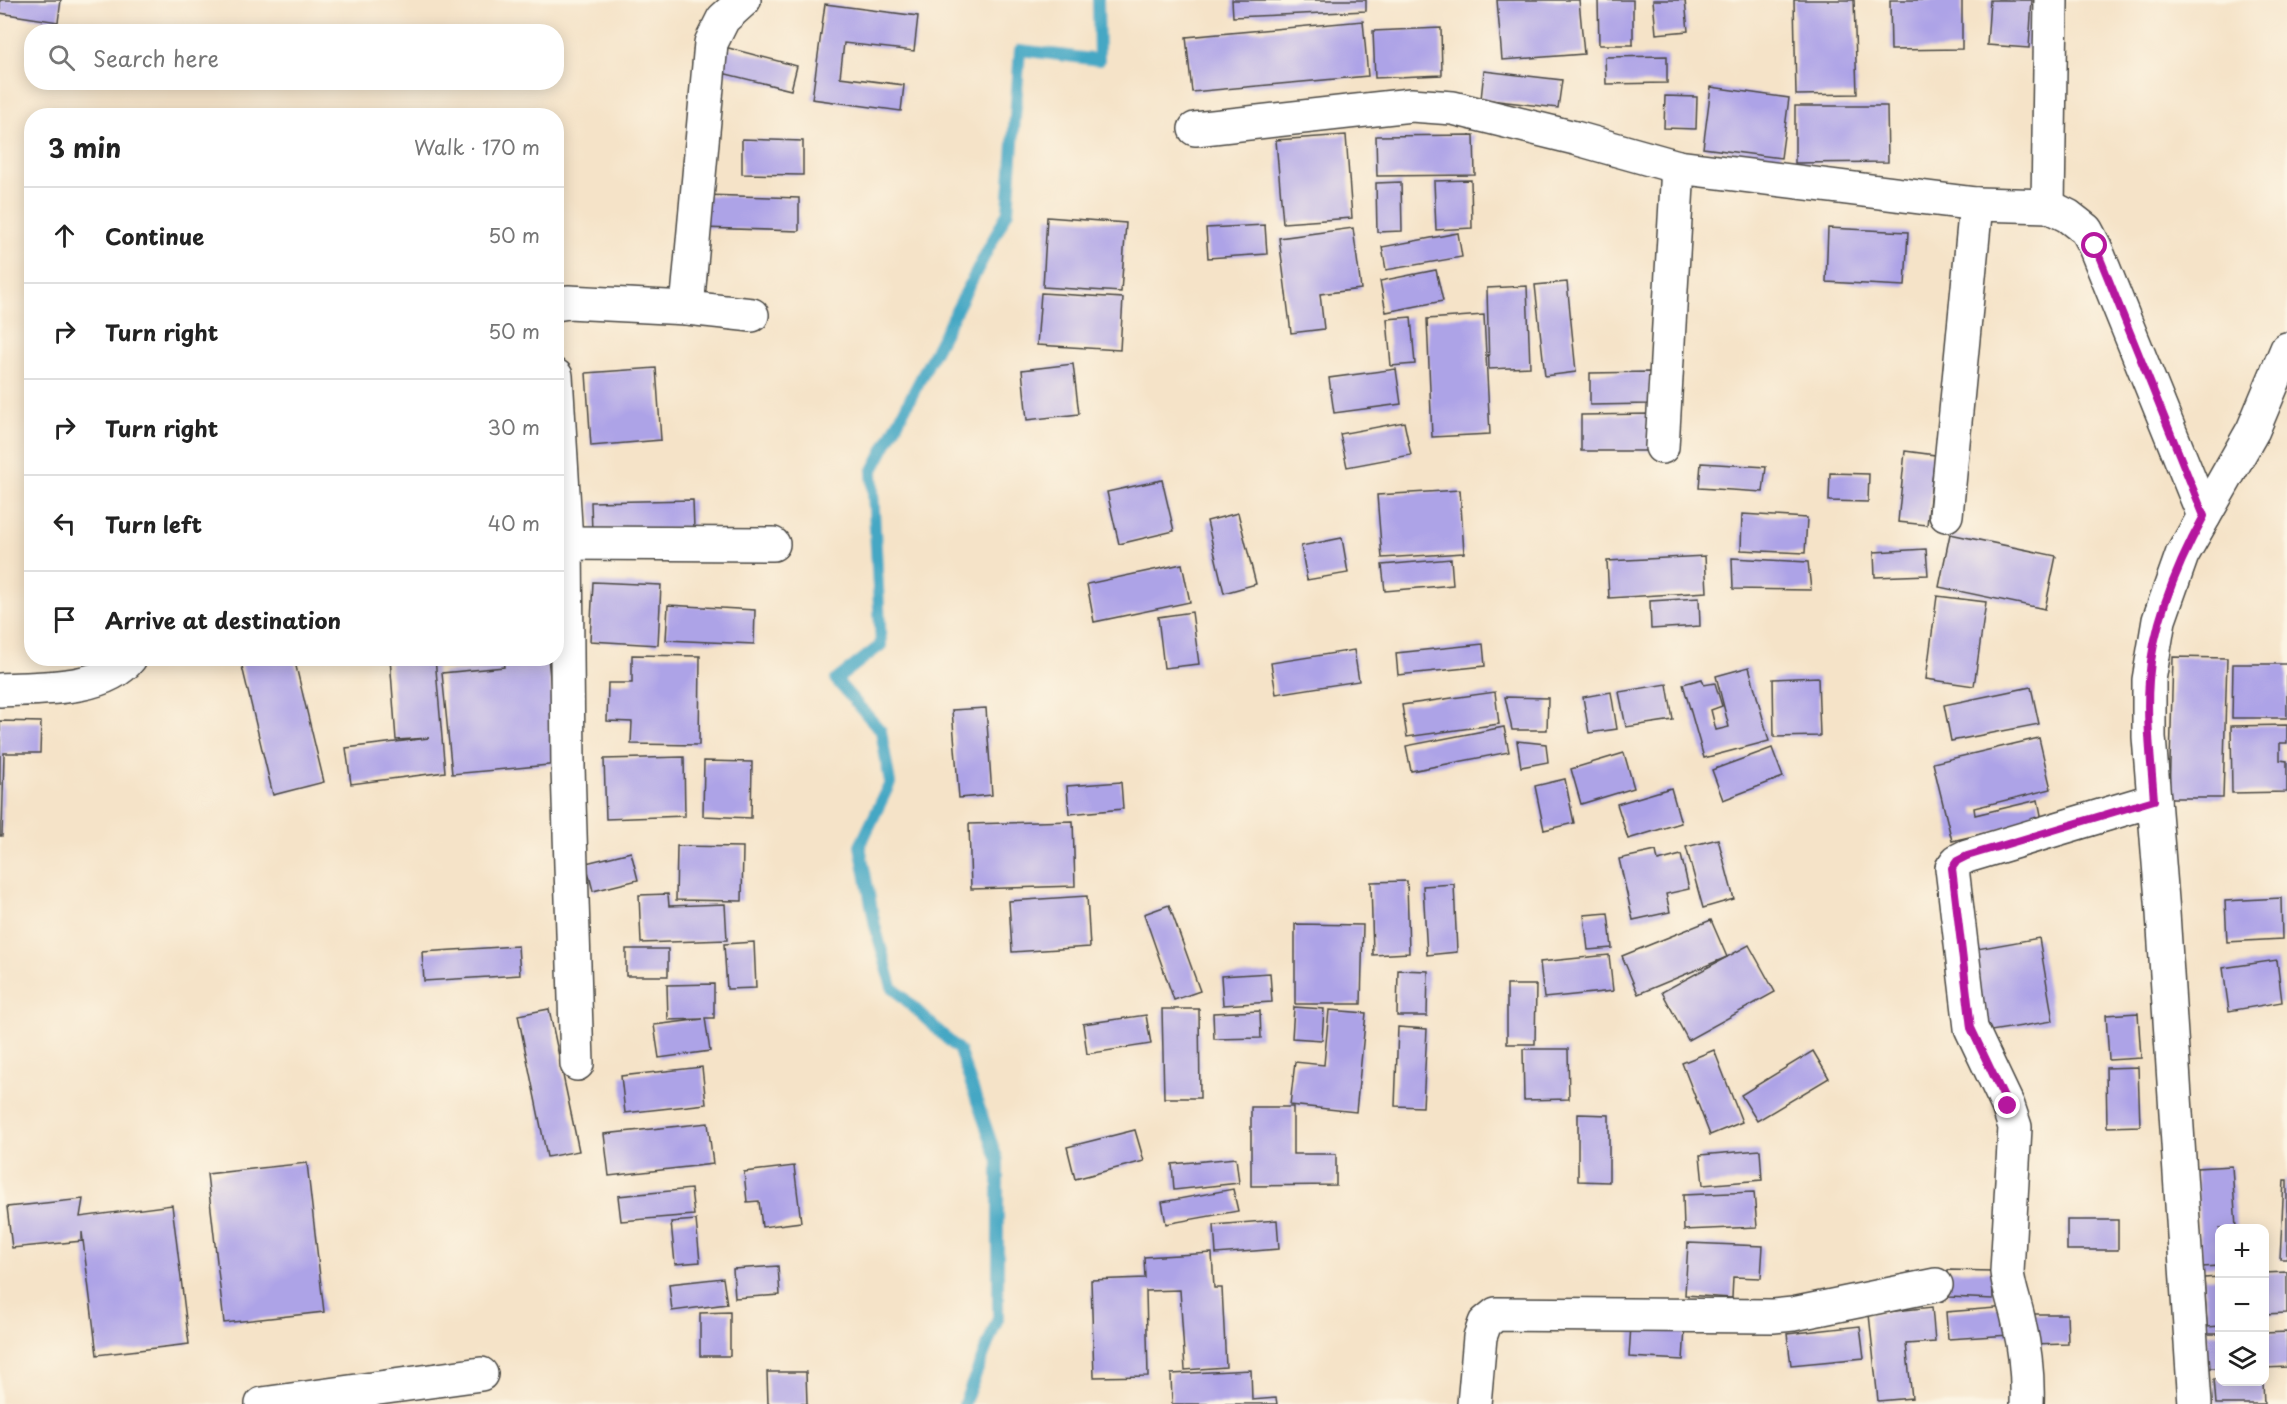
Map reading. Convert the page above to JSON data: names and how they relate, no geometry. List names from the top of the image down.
{
  "page": {
    "search": "Search here",
    "heading": ["3 min", "Walk · 170 m"],
    "list": [
      ["Continue", "50 m"],
      ["Turn right", "50 m"],
      ["Turn right", "30 m"],
      ["Turn left", "40 m"],
      "Arrive at destination"
    ],
    "map_buttons": ["+", "−"]
  }
}
